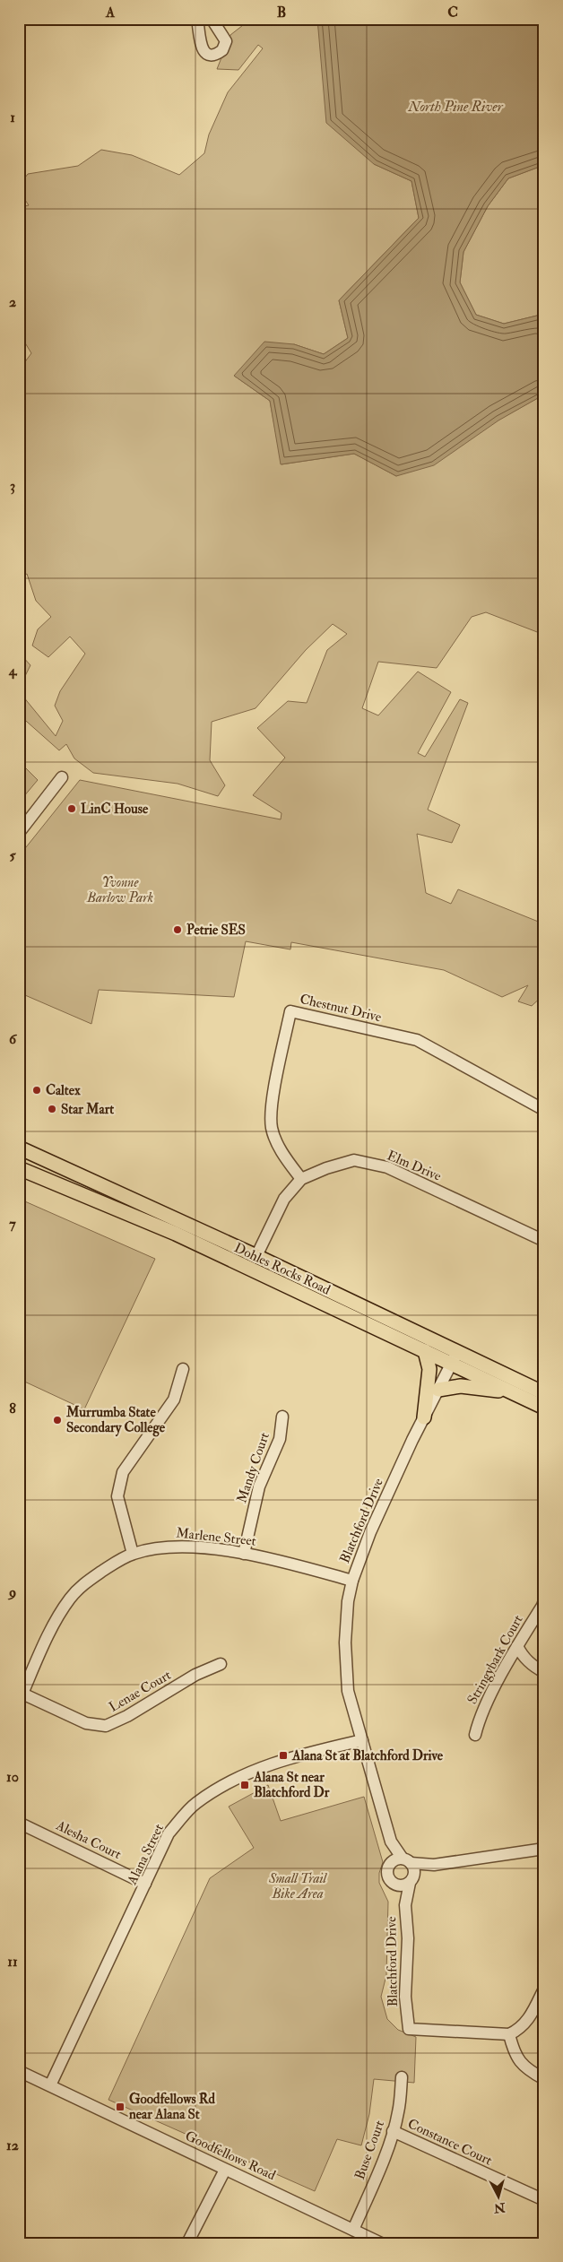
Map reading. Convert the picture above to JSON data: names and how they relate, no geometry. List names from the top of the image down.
{
  "streets": {
    "main road": ["Dohles Rocks Road"],
    "street": [
      "Chestnut Drive",
      "Elm Drive",
      "Mandy Court",
      "Blatchford Drive",
      "Marlene Street",
      "Stringybark Court",
      "Lenae Court",
      "Alesha Court",
      "Alana Street",
      "Constance Court",
      "Buse Court",
      "Goodfellows Road"
    ]
  },
  "crossings": [
    ["Chestnut Drive", "Elm Drive"],
    ["Elm Drive", "Dohles Rocks Road"],
    ["Dohles Rocks Road", "Blatchford Drive"],
    ["Mandy Court", "Marlene Street"],
    ["Blatchford Drive", "Marlene Street"],
    ["Blatchford Drive", "Alana Street"],
    ["Marlene Street", "Lenae Court"],
    ["Alesha Court", "Alana Street"],
    ["Alana Street", "Goodfellows Road"],
    ["Constance Court", "Buse Court"],
    ["Buse Court", "Goodfellows Road"]
  ],
  "water": ["North Pine River"],
  "parks": ["Yvonne Barlow Park", "Small Trail Bike Area"],
  "places": {
    "other": [
      "LinC House",
      "Petrie SES",
      "Caltex",
      "Star Mart",
      "Murrumba State Secondary College"
    ],
    "transit": ["Alana St at Blatchford Drive", "Alana St near Blatchford Dr", "Goodfellows Rd near Alana St"]
  },
  "north": "bottom",
  "grid": {
    "columns": ["A", "B", "C"],
    "rows": [
      "1",
      "2",
      "3",
      "4",
      "5",
      "6",
      "7",
      "8",
      "9",
      "10",
      "11",
      "12"
    ]
  }
}
